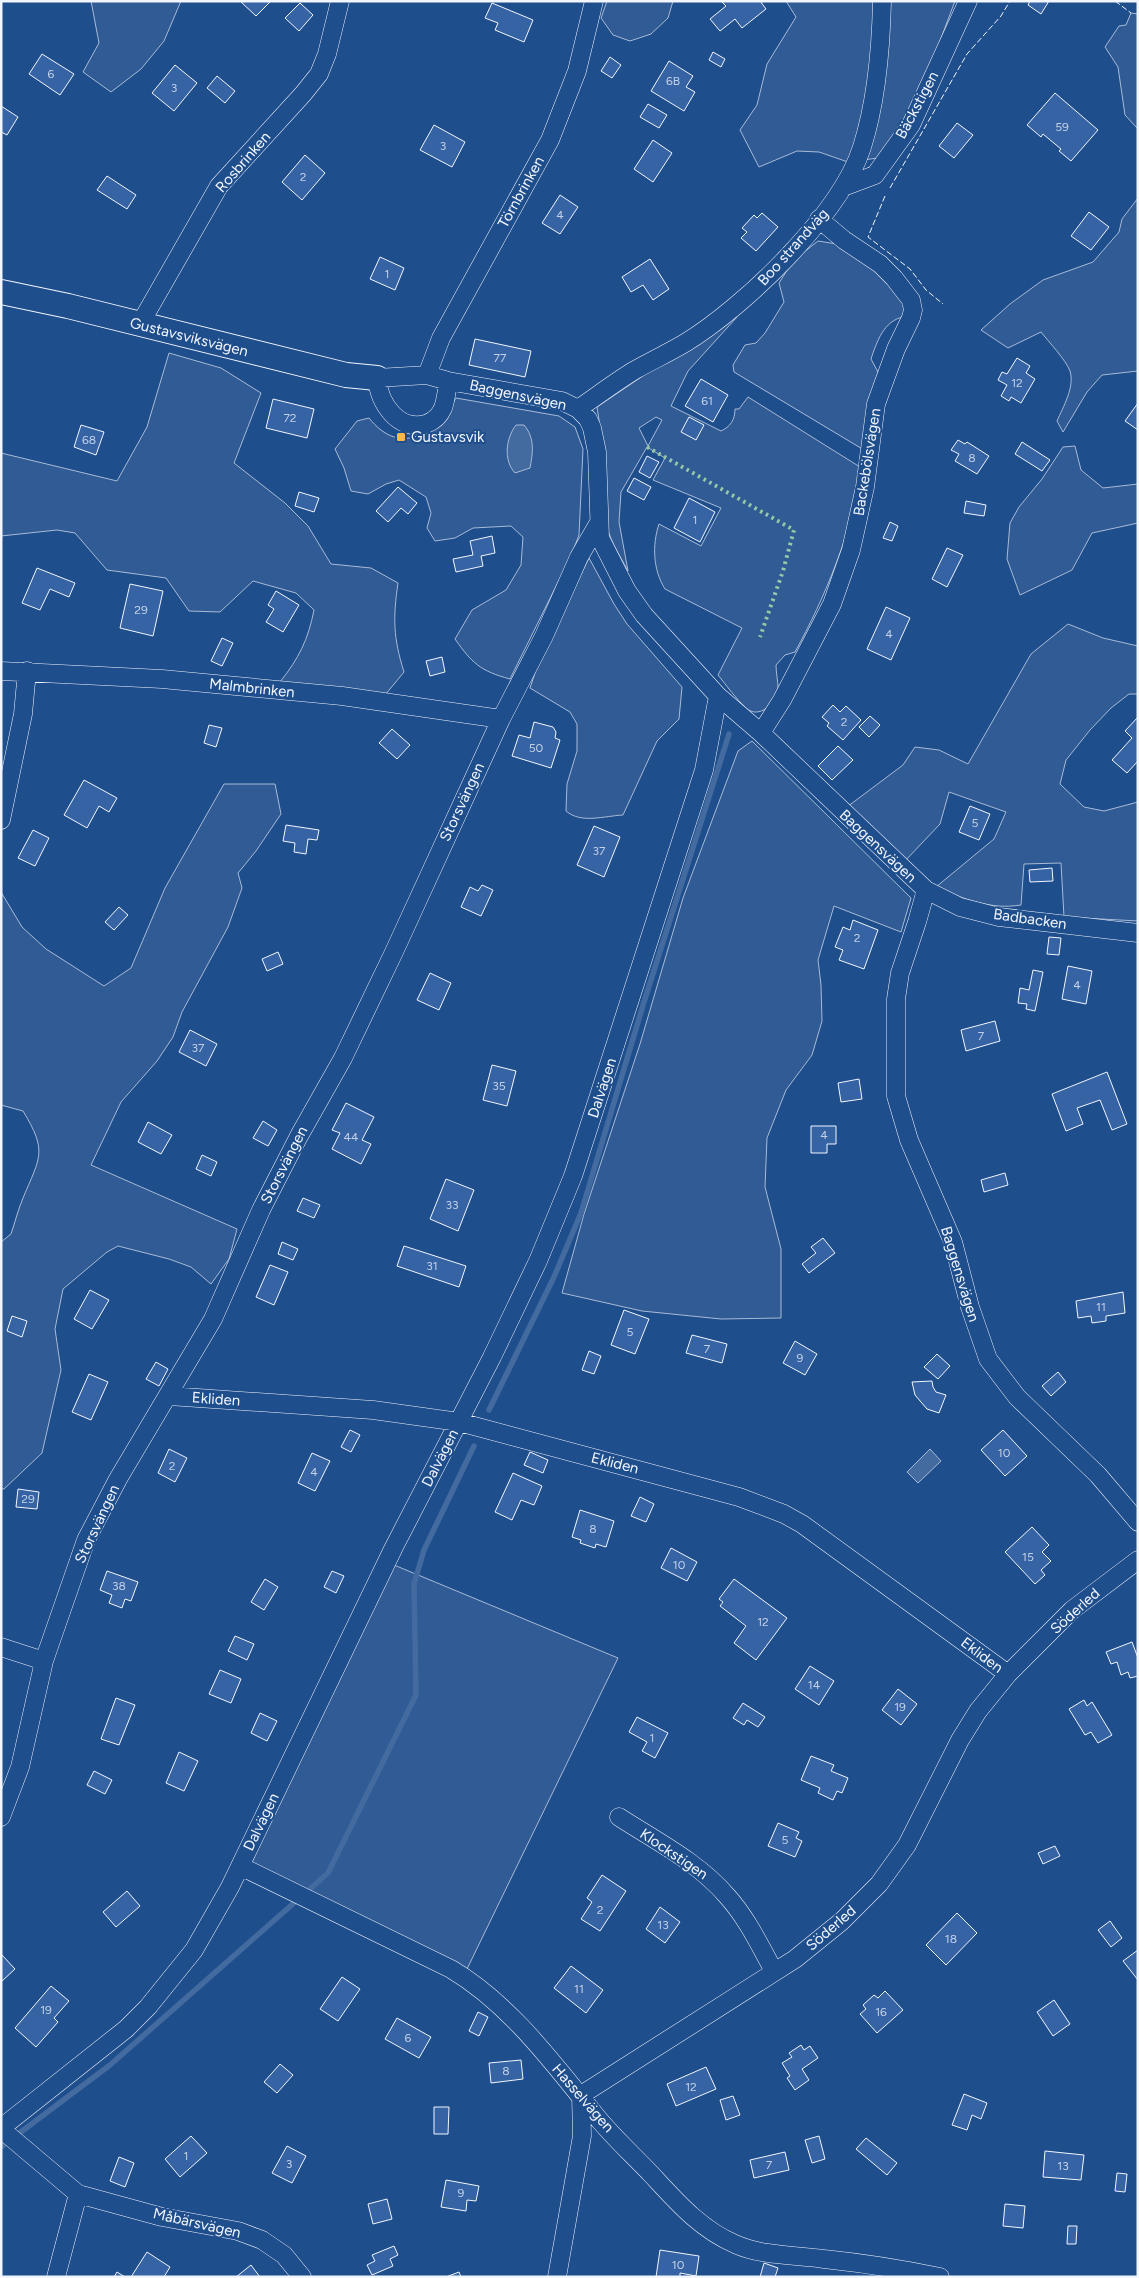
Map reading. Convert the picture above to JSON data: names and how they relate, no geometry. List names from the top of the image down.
{
  "streets": {
    "street": [
      "Bäckstigen",
      "Rosbrinken",
      "Törnbrinken",
      "Boo strandväg",
      "Gustavsviksvägen",
      "Baggensvägen",
      "Backebölsvägen",
      "Malmbrinken",
      "Storsvängen",
      "Badbacken",
      "Dalvägen",
      "Ekliden",
      "Söderled",
      "Klockstigen",
      "Hasselvägen",
      "Måbärsvägen"
    ]
  },
  "crossings": [
    ["Bäckstigen", "Boo strandväg"],
    ["Rosbrinken", "Gustavsviksvägen"],
    ["Törnbrinken", "Baggensvägen"],
    ["Boo strandväg", "Baggensvägen"],
    ["Boo strandväg", "Backebölsvägen"],
    ["Gustavsviksvägen", "Baggensvägen"],
    ["Baggensvägen", "Backebölsvägen"],
    ["Baggensvägen", "Storsvängen"],
    ["Baggensvägen", "Badbacken"],
    ["Baggensvägen", "Dalvägen"],
    ["Malmbrinken", "Storsvängen"],
    ["Storsvängen", "Ekliden"],
    ["Dalvägen", "Ekliden"],
    ["Dalvägen", "Hasselvägen"],
    ["Ekliden", "Söderled"],
    ["Söderled", "Klockstigen"],
    ["Söderled", "Hasselvägen"]
  ],
  "places": {
    "transit": ["Gustavsvik"]
  },
  "house_numbers": [
    "6",
    "6B",
    "3",
    "59",
    "3",
    "2",
    "4",
    "1",
    "77",
    "12",
    "61",
    "72",
    "68",
    "8",
    "1",
    "29",
    "4",
    "2",
    "50",
    "5",
    "37",
    "2",
    "4",
    "7",
    "37",
    "35",
    "4",
    "44",
    "33",
    "31",
    "11",
    "5",
    "7",
    "9",
    "10",
    "2",
    "4",
    "29",
    "8",
    "15",
    "10",
    "38",
    "12",
    "14",
    "19",
    "1",
    "5",
    "2",
    "13",
    "18",
    "11",
    "19",
    "16",
    "6",
    "8",
    "12",
    "1",
    "3",
    "7",
    "13",
    "9",
    "10"
  ]
}
